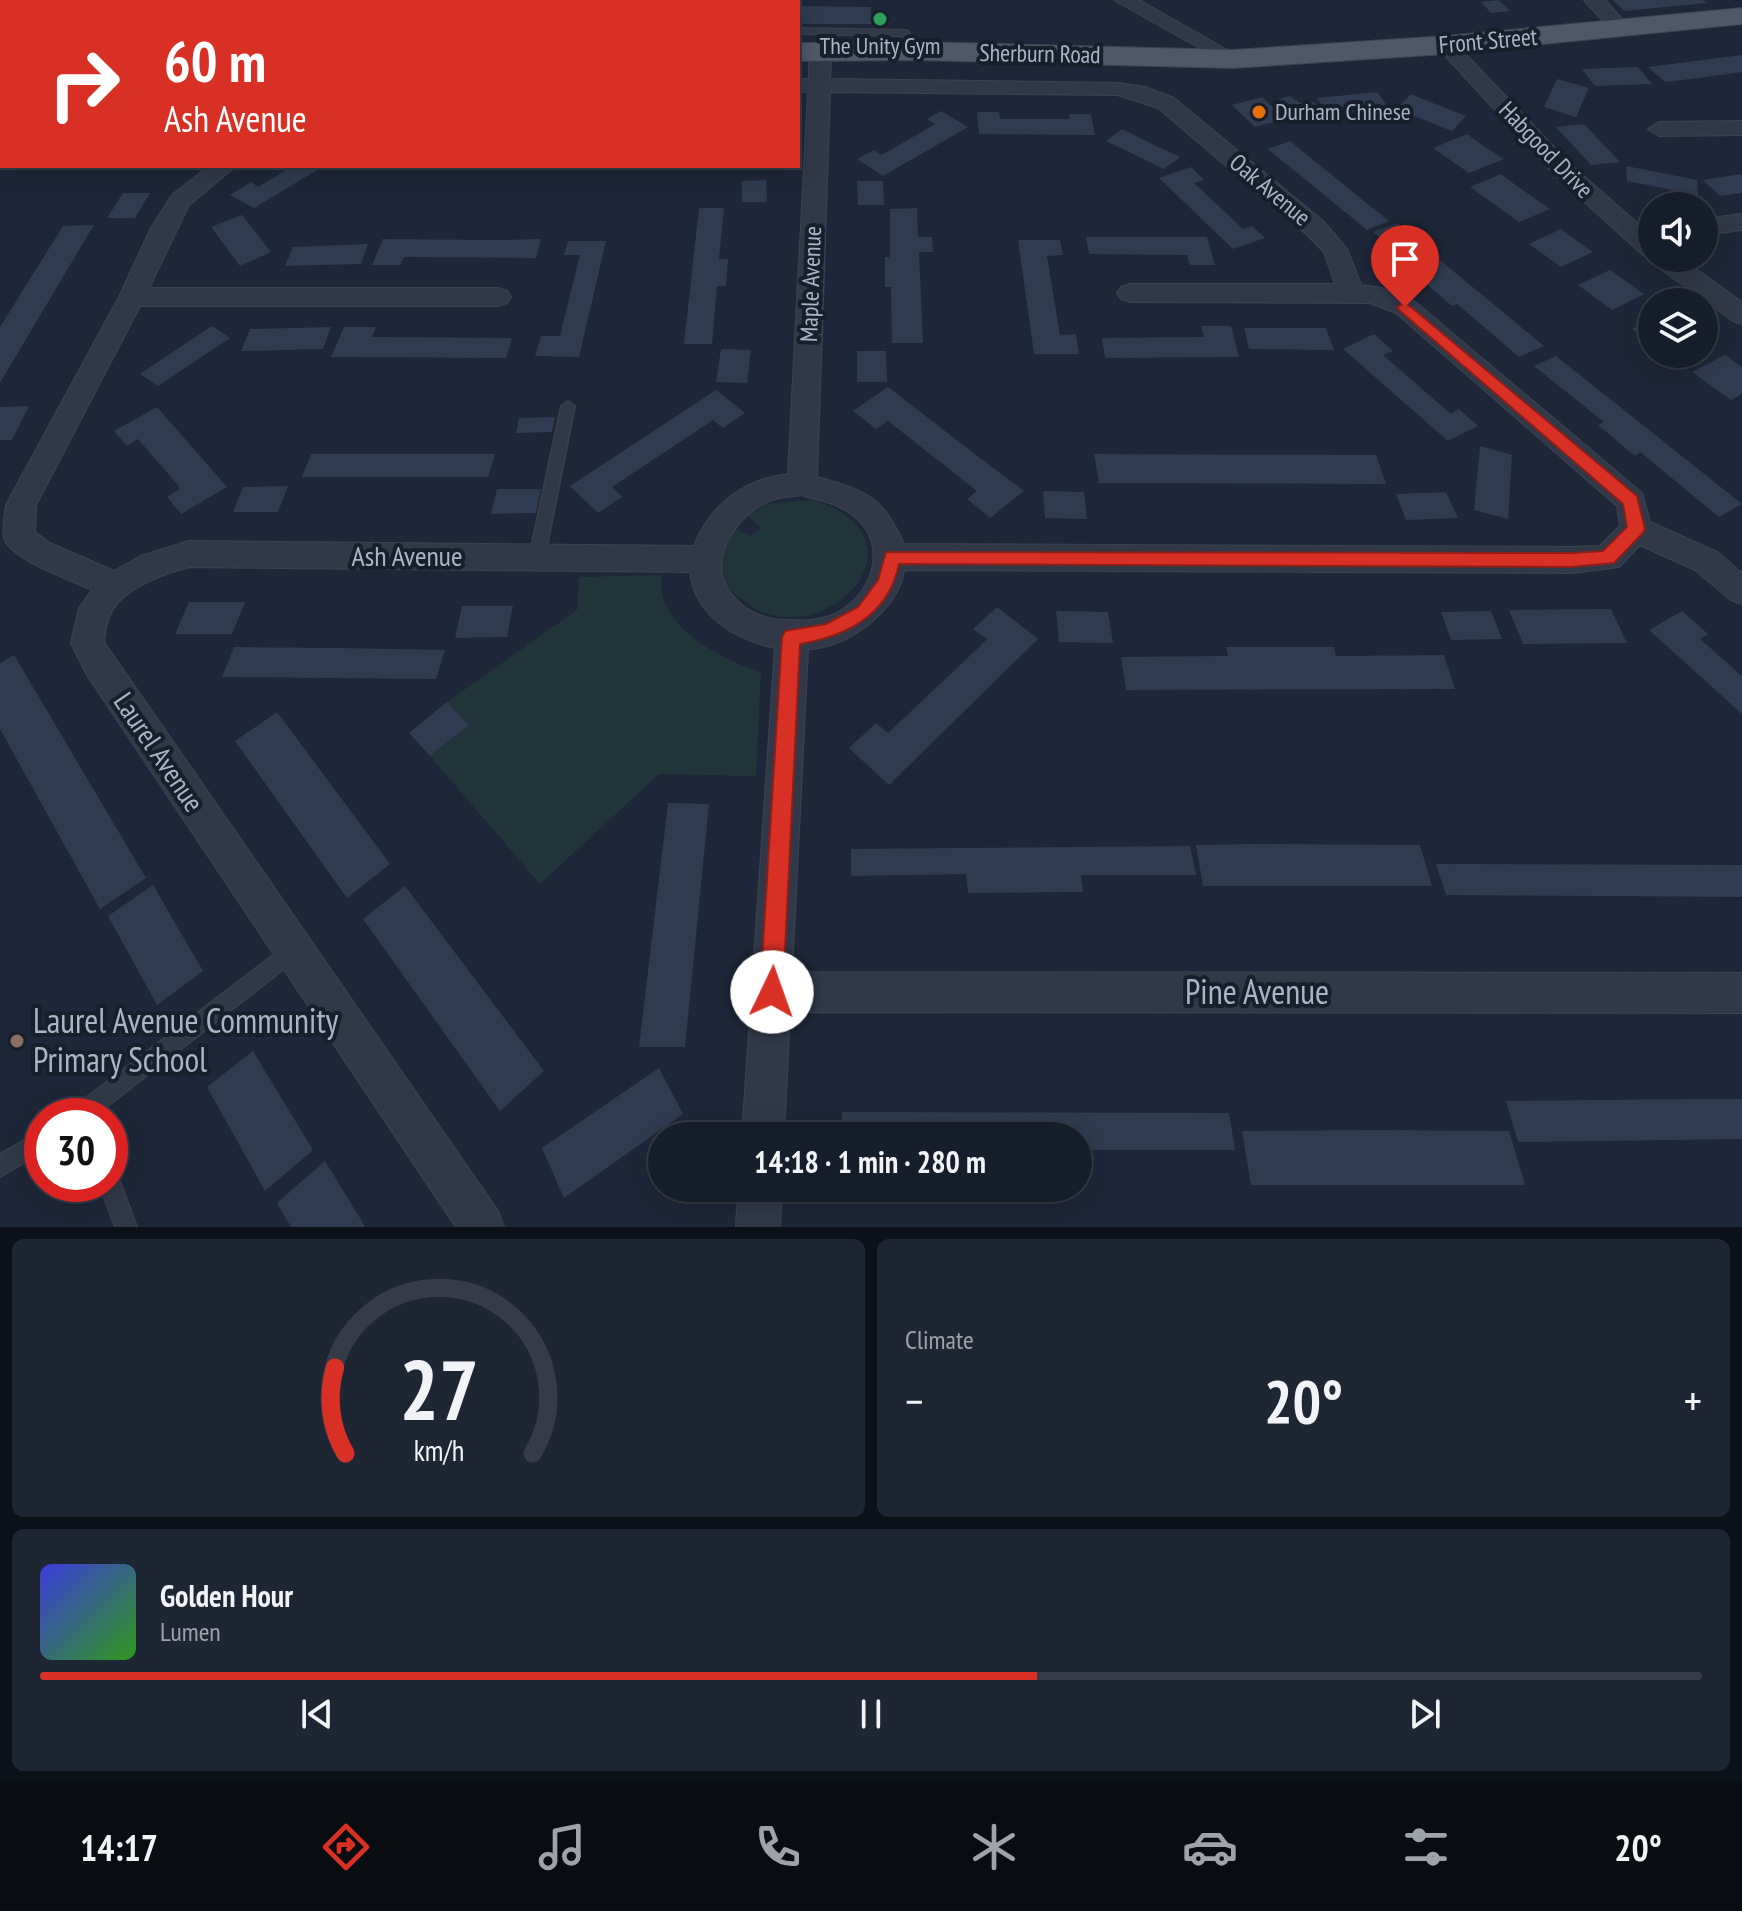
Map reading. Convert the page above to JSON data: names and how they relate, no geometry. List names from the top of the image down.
{
  "streets": {
    "main road": ["Front Street", "Sherburn Road"],
    "street": [
      "Habgood Drive",
      "Oak Avenue",
      "Maple Avenue",
      "Ash Avenue",
      "Laurel Avenue",
      "Pine Avenue"
    ]
  },
  "crossings": [
    ["Front Street", "Sherburn Road"],
    ["Front Street", "Habgood Drive"],
    ["Sherburn Road", "Maple Avenue"],
    ["Oak Avenue", "Maple Avenue"],
    ["Maple Avenue", "Ash Avenue"],
    ["Ash Avenue", "Laurel Avenue"]
  ],
  "places": ["The Unity Gym", "Durham Chinese", "Laurel Avenue Community Primary School"],
  "page": {
    "turn": ["60 m", "Ash Avenue"],
    "limit": "30",
    "trip": "14:18 · 1 min · 280 m",
    "tile": "Climate",
    "heat": ["−", "20°", "+"],
    "song": ["Golden Hour", "Lumen"],
    "tabs": ["14:17", "20°"],
    "gauge": ["27", "km/h"]
  }
}
